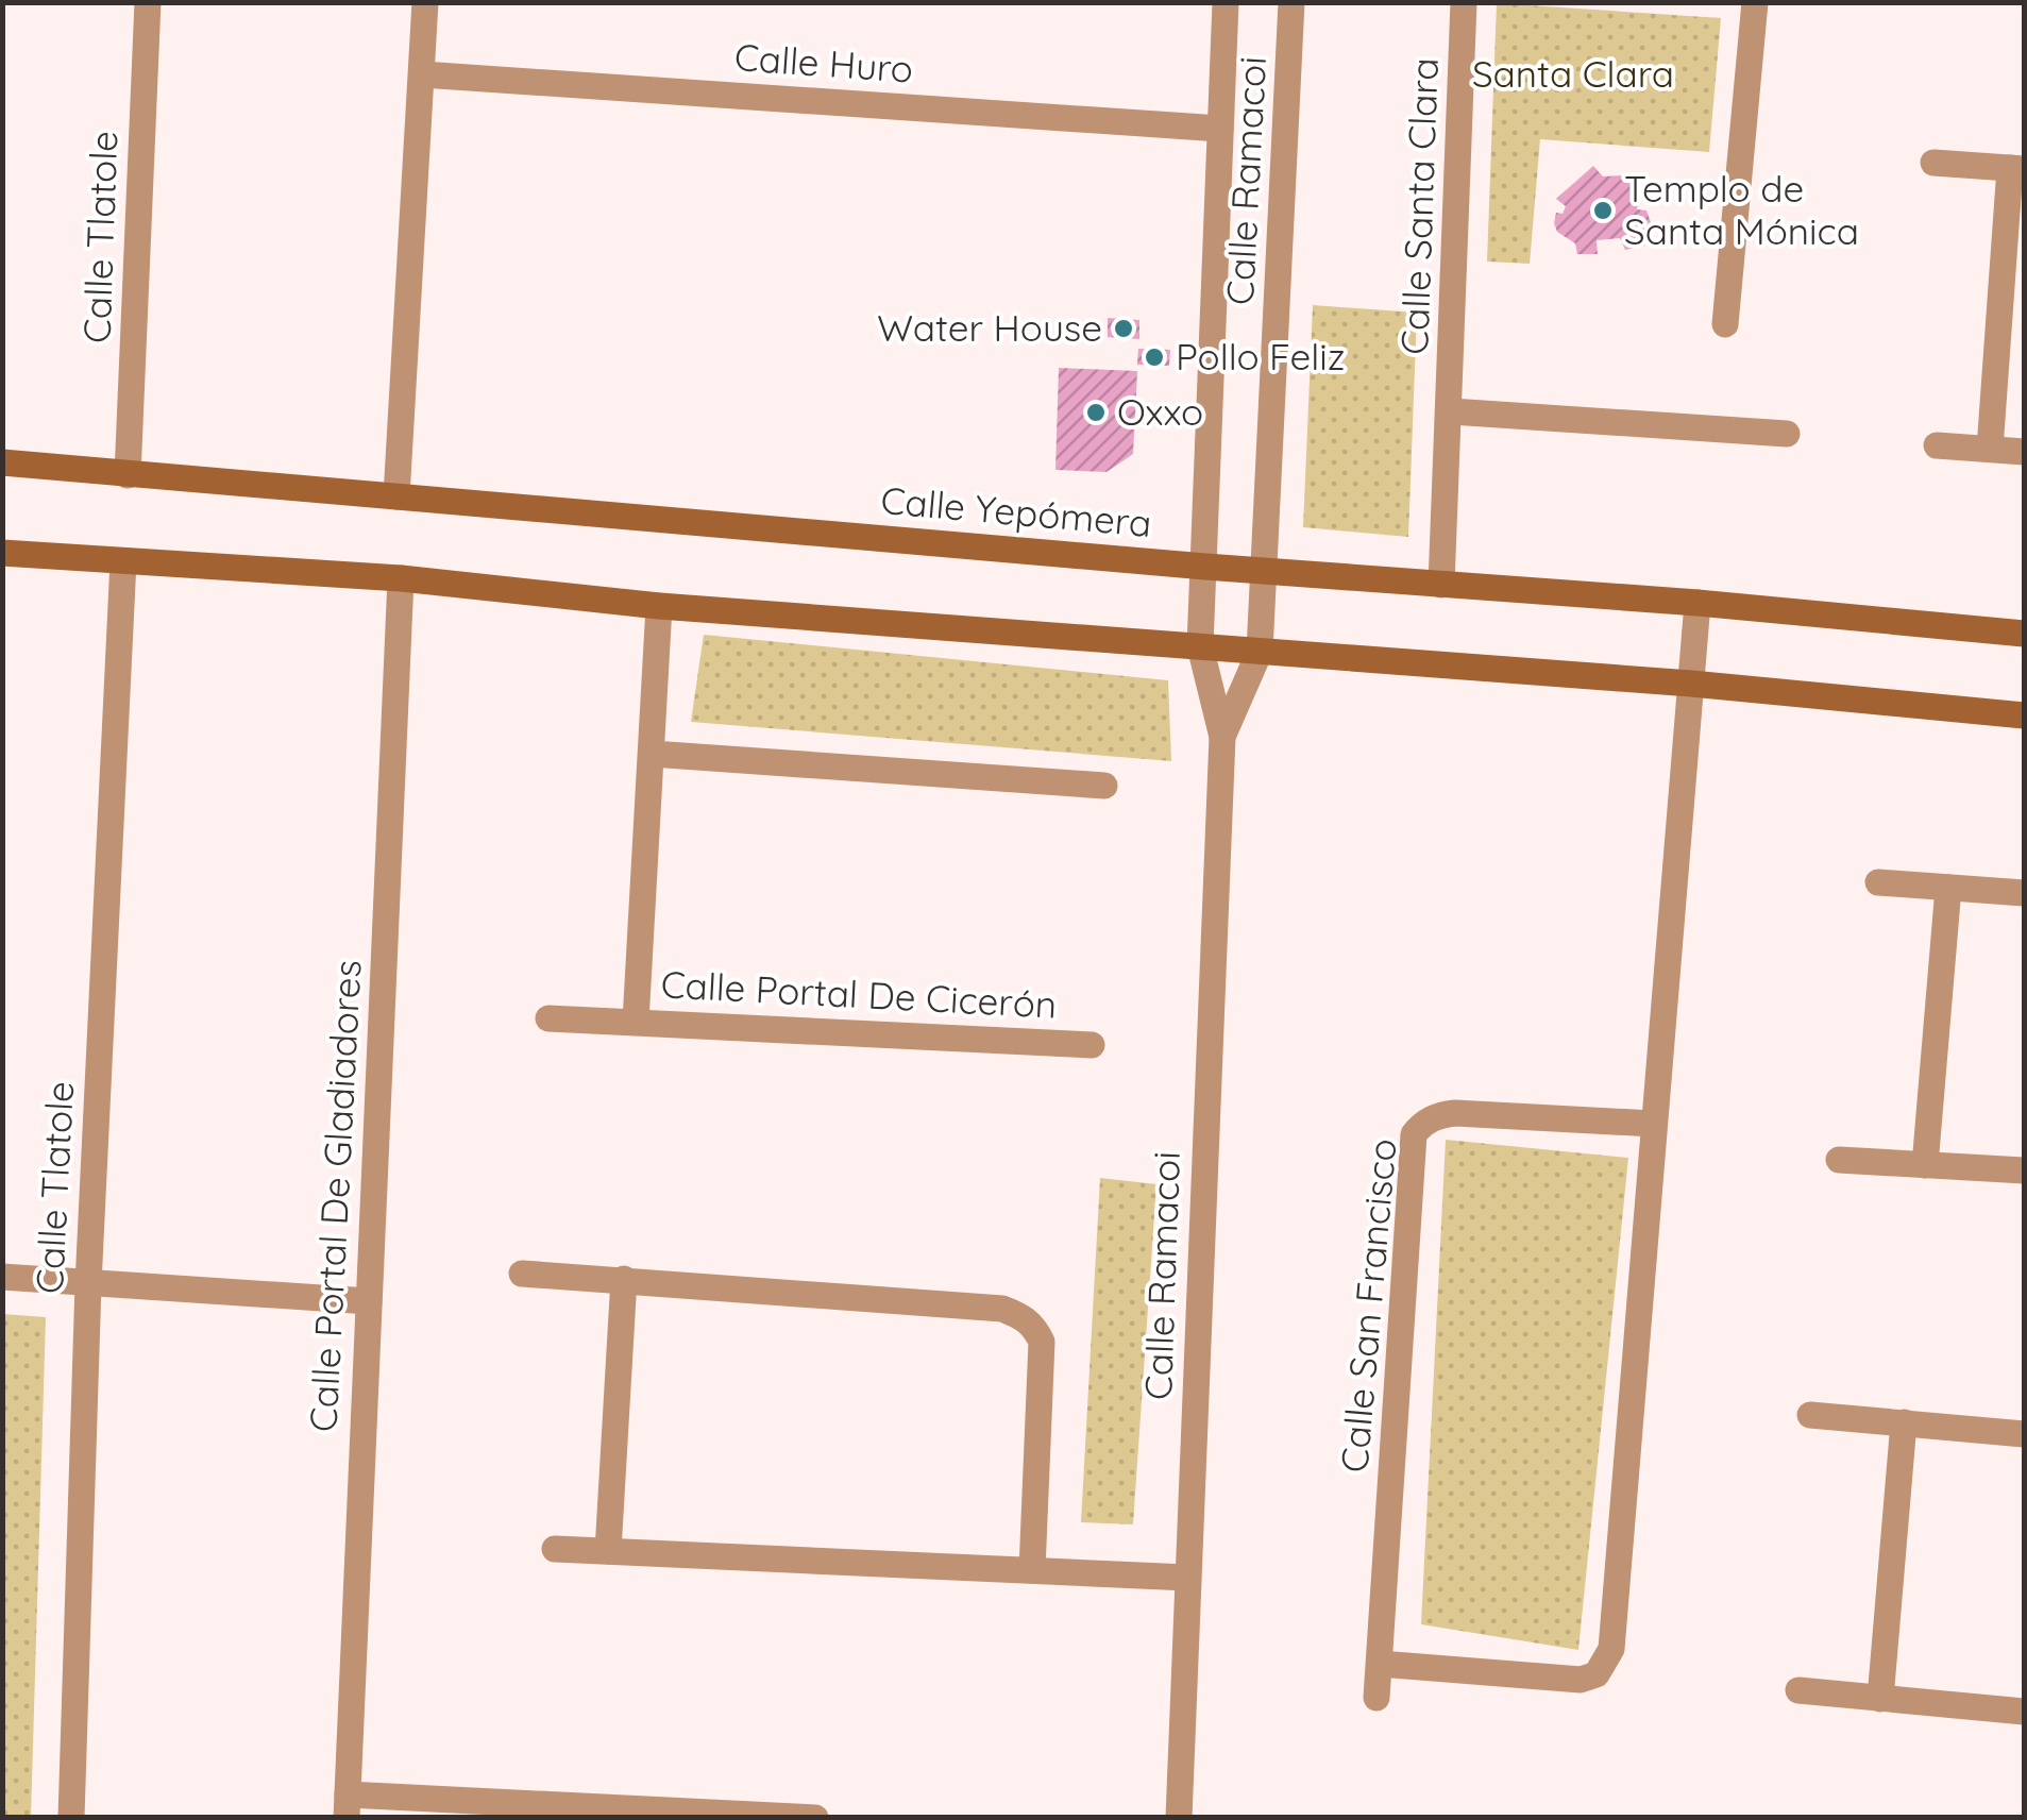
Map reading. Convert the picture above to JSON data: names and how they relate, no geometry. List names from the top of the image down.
{
  "streets": {
    "main road": ["Calle Yepómera"],
    "street": [
      "Calle Huro",
      "Calle Ramacoi",
      "Calle Santa Clara",
      "Calle Tlatole",
      "Calle Portal De Cicerón",
      "Calle Portal De Gladiadores",
      "Calle San Francisco"
    ]
  },
  "crossings": [
    ["Calle Huro", "Calle Ramacoi"],
    ["Calle Ramacoi", "Calle Yepómera"],
    ["Calle Santa Clara", "Calle Yepómera"],
    ["Calle Tlatole", "Calle Yepómera"]
  ],
  "parks": ["Santa Clara"],
  "places": [
    "Templo de Santa Mónica",
    "Water House",
    "Pollo Feliz",
    "Oxxo"
  ]
}
